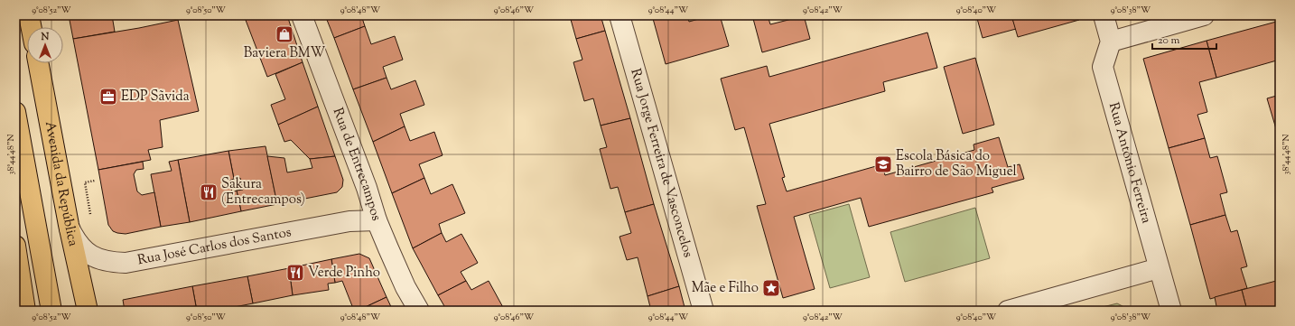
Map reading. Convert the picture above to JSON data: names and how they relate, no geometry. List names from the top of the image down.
{
  "streets": {
    "main road": ["Avenida da República"],
    "street": [
      "Rua Jorge Ferreira de Vasconcelos",
      "Rua António Ferreira",
      "Rua de Entrecampos",
      "Rua José Carlos dos Santos"
    ]
  },
  "crossings": [
    ["Rua de Entrecampos", "Rua José Carlos dos Santos"],
    ["Avenida da República", "Rua José Carlos dos Santos"]
  ],
  "places": {
    "shop": ["Baviera BMW"],
    "office": ["EDP Sãvida"],
    "school or university": ["Escola Básica do Bairro de São Miguel"],
    "restaurant": ["Sakura (Entrecampos)", "Verde Pinho"],
    "place": ["Mãe e Filho"]
  },
  "scale_bar": "20 m",
  "north": "top",
  "coordinates": [
    "9°08'52\"W",
    "9°08'50\"W",
    "9°08'48\"W",
    "9°08'46\"W",
    "9°08'44\"W",
    "9°08'42\"W",
    "9°08'40\"W",
    "9°08'38\"W",
    "38°44'48\"N"
  ]
}
